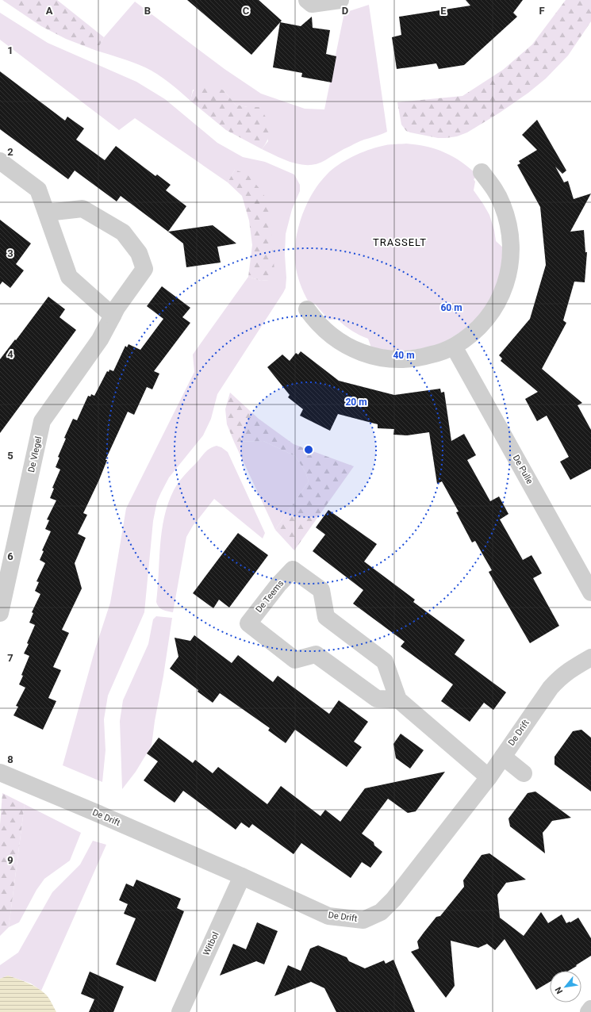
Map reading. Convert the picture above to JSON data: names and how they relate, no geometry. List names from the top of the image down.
{
  "streets": {
    "street": [
      "De Vlegel",
      "De Pulle",
      "De Teems",
      "De Drift",
      "Witbol"
    ]
  },
  "crossings": [
    ["De Teems", "De Drift"],
    ["De Drift", "Witbol"]
  ],
  "districts": ["TRASSELT"],
  "north": "bottom left",
  "grid": {
    "columns": [
      "A",
      "B",
      "C",
      "D",
      "E",
      "F"
    ],
    "rows": [
      "1",
      "2",
      "3",
      "4",
      "5",
      "6",
      "7",
      "8",
      "9"
    ]
  },
  "rings": ["60 m", "40 m", "20 m"]
}
